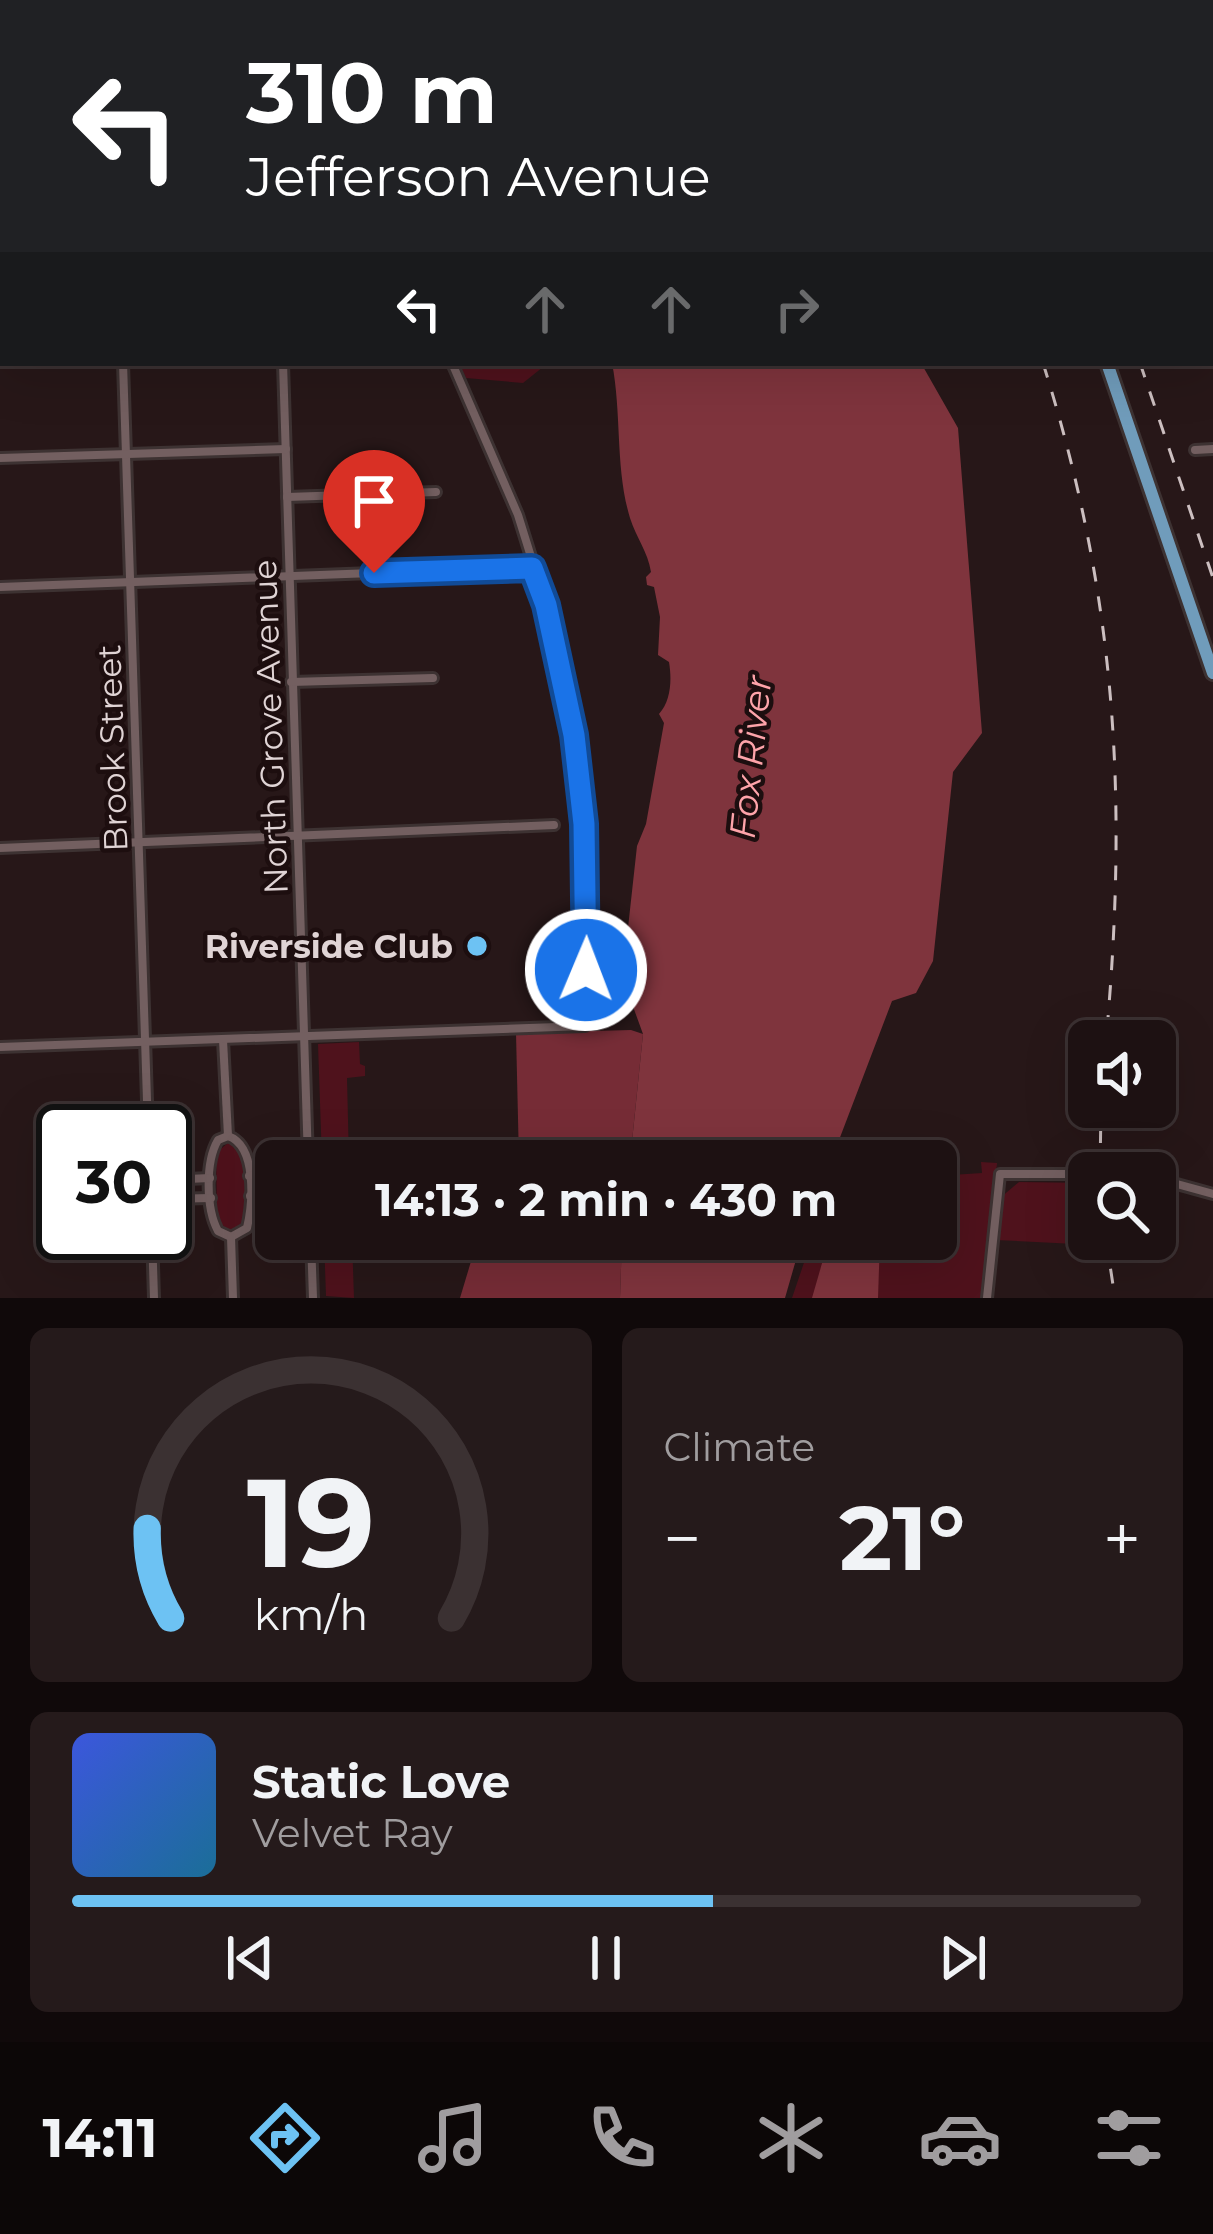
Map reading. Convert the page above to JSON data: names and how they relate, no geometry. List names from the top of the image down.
{
  "streets": {
    "street": ["North Grove Avenue", "Brook Street"]
  },
  "water": ["Fox River"],
  "places": ["Riverside Club"],
  "page": {
    "turn": ["310 m", "Jefferson Avenue"],
    "limit": "30",
    "trip": "14:13 · 2 min · 430 m",
    "tile": "Climate",
    "heat": ["−", "21°", "+"],
    "song": ["Static Love", "Velvet Ray"],
    "tabs": "14:11",
    "gauge": ["19", "km/h"]
  }
}
